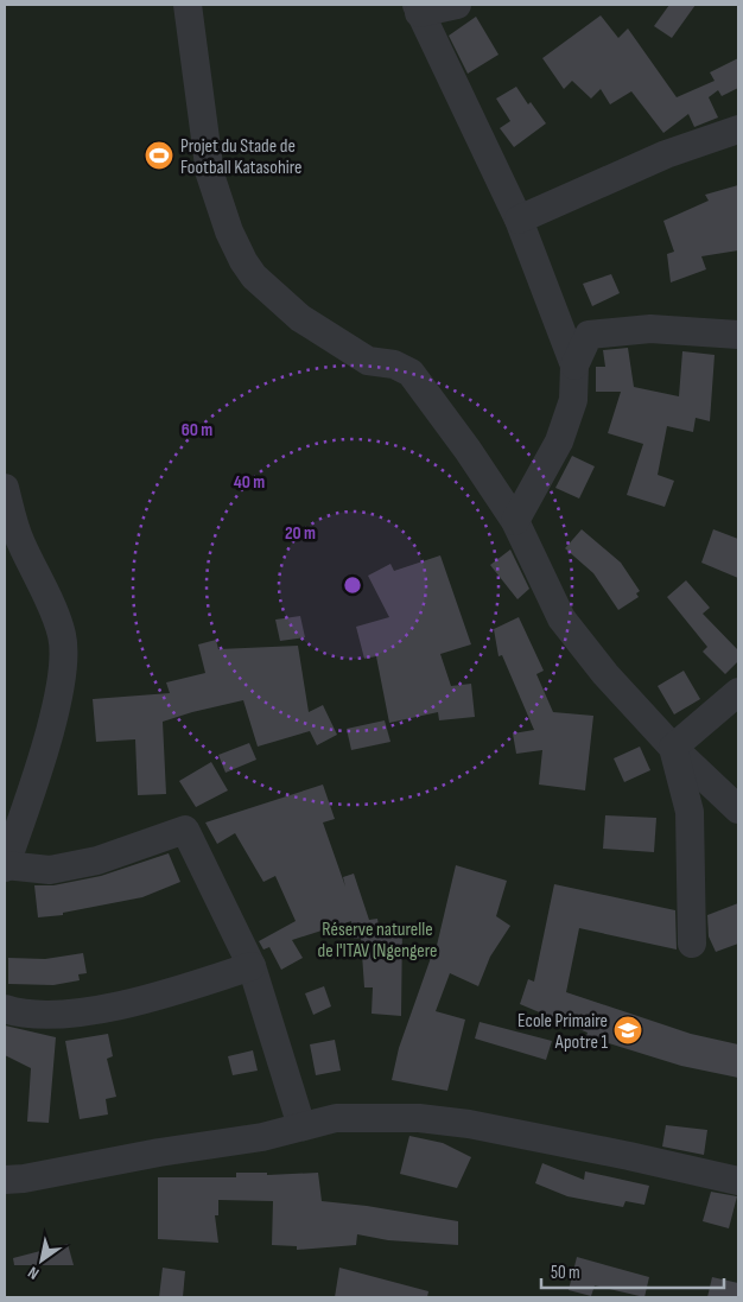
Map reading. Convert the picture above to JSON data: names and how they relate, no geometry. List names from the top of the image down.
{
  "parks": ["Réserve naturelle de l'ITAV (Ngengere"],
  "places": {
    "sports": ["Projet du Stade de Football Katasohire"],
    "school or university": ["Ecole Primaire Apotre 1"]
  },
  "scale_bar": "50 m",
  "north": "bottom left",
  "rings": ["60 m", "40 m", "20 m"]
}
